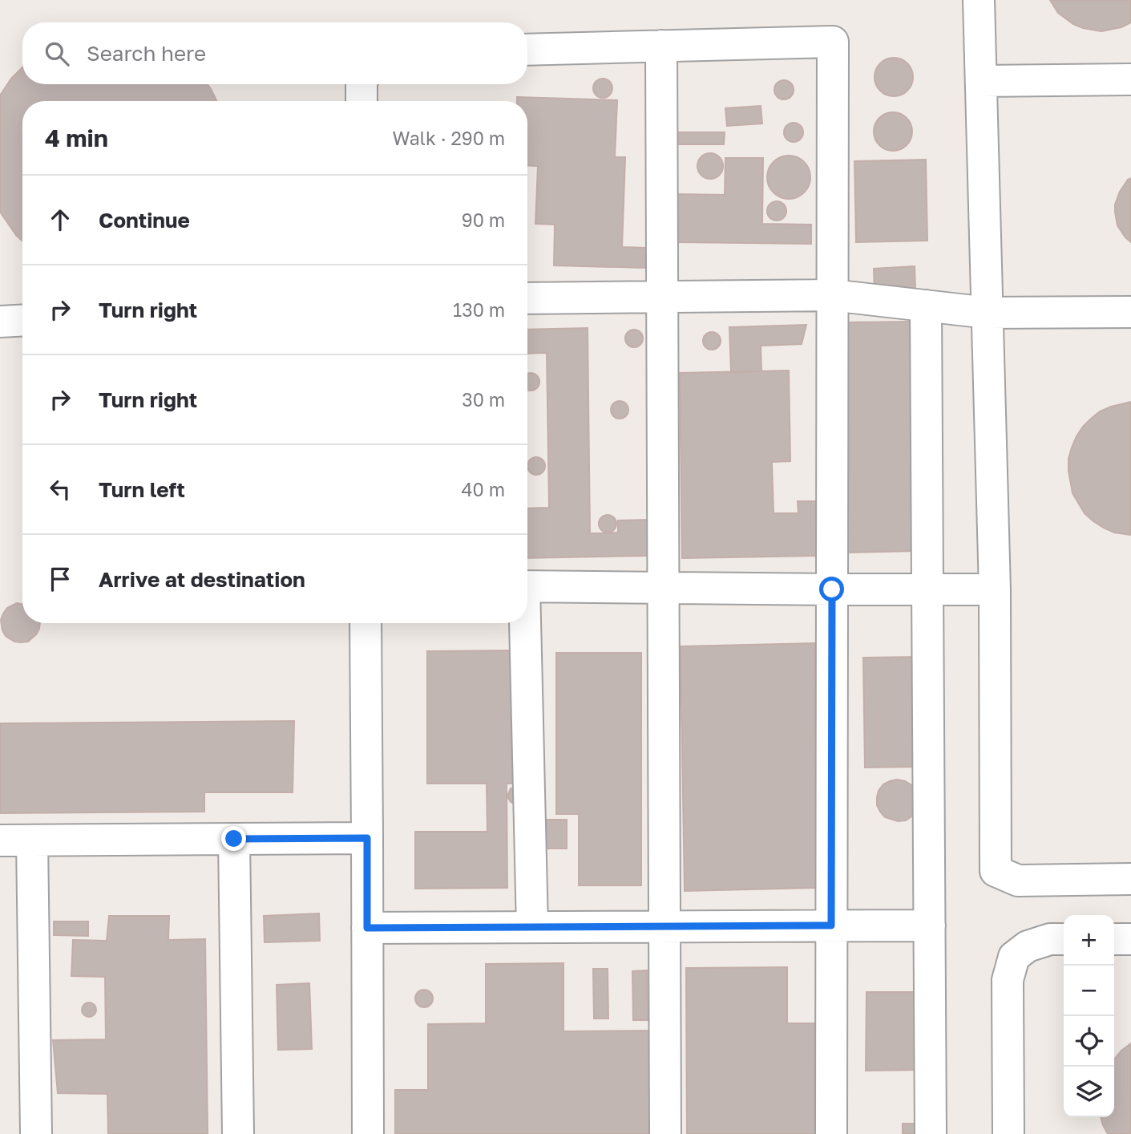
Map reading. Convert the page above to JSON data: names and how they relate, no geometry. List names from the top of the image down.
{
  "page": {
    "search": "Search here",
    "heading": ["4 min", "Walk · 290 m"],
    "list": [
      ["Continue", "90 m"],
      ["Turn right", "130 m"],
      ["Turn right", "30 m"],
      ["Turn left", "40 m"],
      "Arrive at destination"
    ],
    "map_buttons": ["+", "−"]
  }
}
